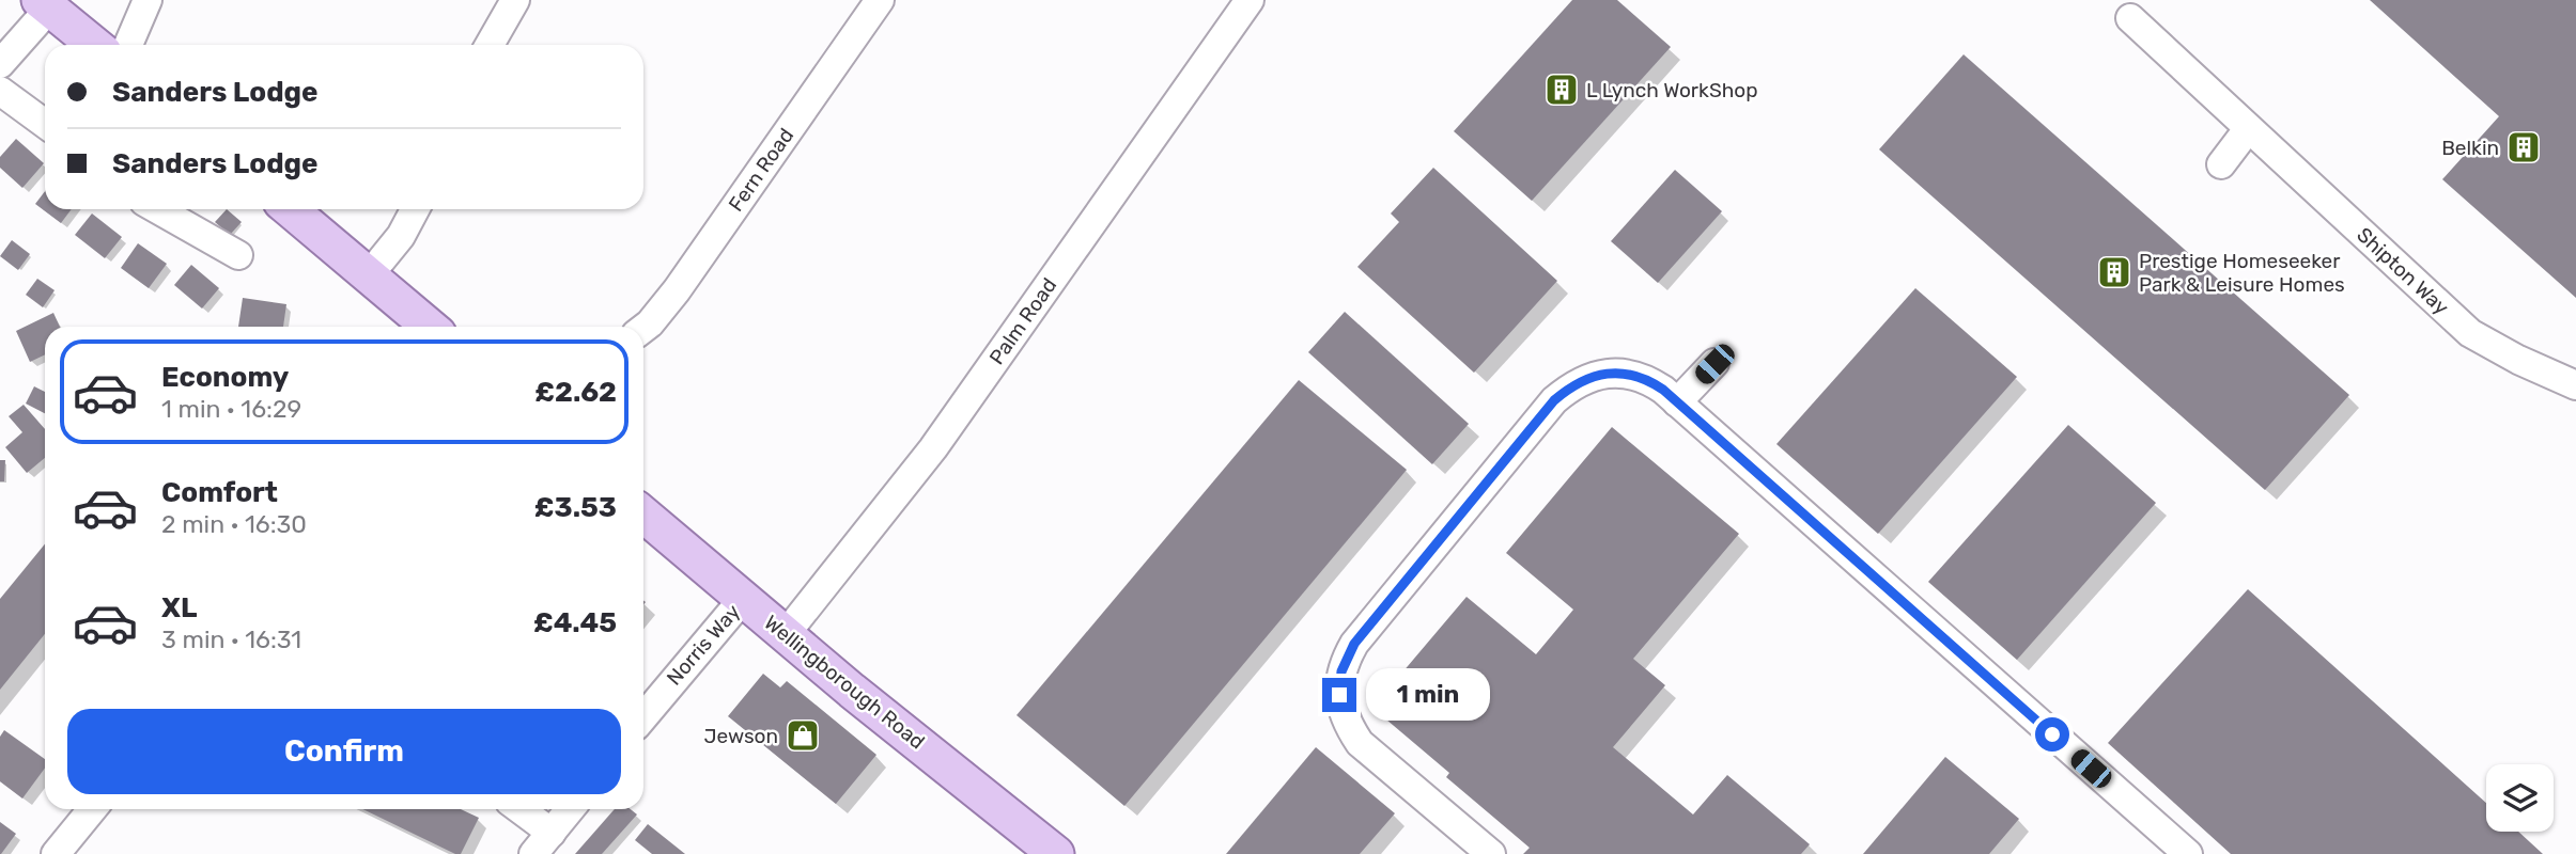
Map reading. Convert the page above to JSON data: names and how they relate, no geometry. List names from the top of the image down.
{
  "streets": {
    "main road": ["Wellingborough Road"],
    "street": [
      "Fern Road",
      "Shipton Way",
      "Palm Road",
      "Norris Way"
    ]
  },
  "crossings": [
    ["Palm Road", "Wellingborough Road"],
    ["Norris Way", "Wellingborough Road"]
  ],
  "places": {
    "building": ["L Lynch WorkShop", "Belkin", "Prestige Homeseeker Park & Leisure Homes"],
    "shop": ["Jewson"]
  },
  "page": {
    "banner": ["Sanders Lodge", "Sanders Lodge"],
    "list": [
      {
        "name": "Economy",
        "note": "1 min · 16:29",
        "value": "£2.62"
      },
      {
        "name": "Comfort",
        "note": "2 min · 16:30",
        "value": "£3.53"
      },
      {
        "name": "XL",
        "note": "3 min · 16:31",
        "value": "£4.45"
      }
    ],
    "bubble": "1 min",
    "buttons": "Confirm"
  }
}
